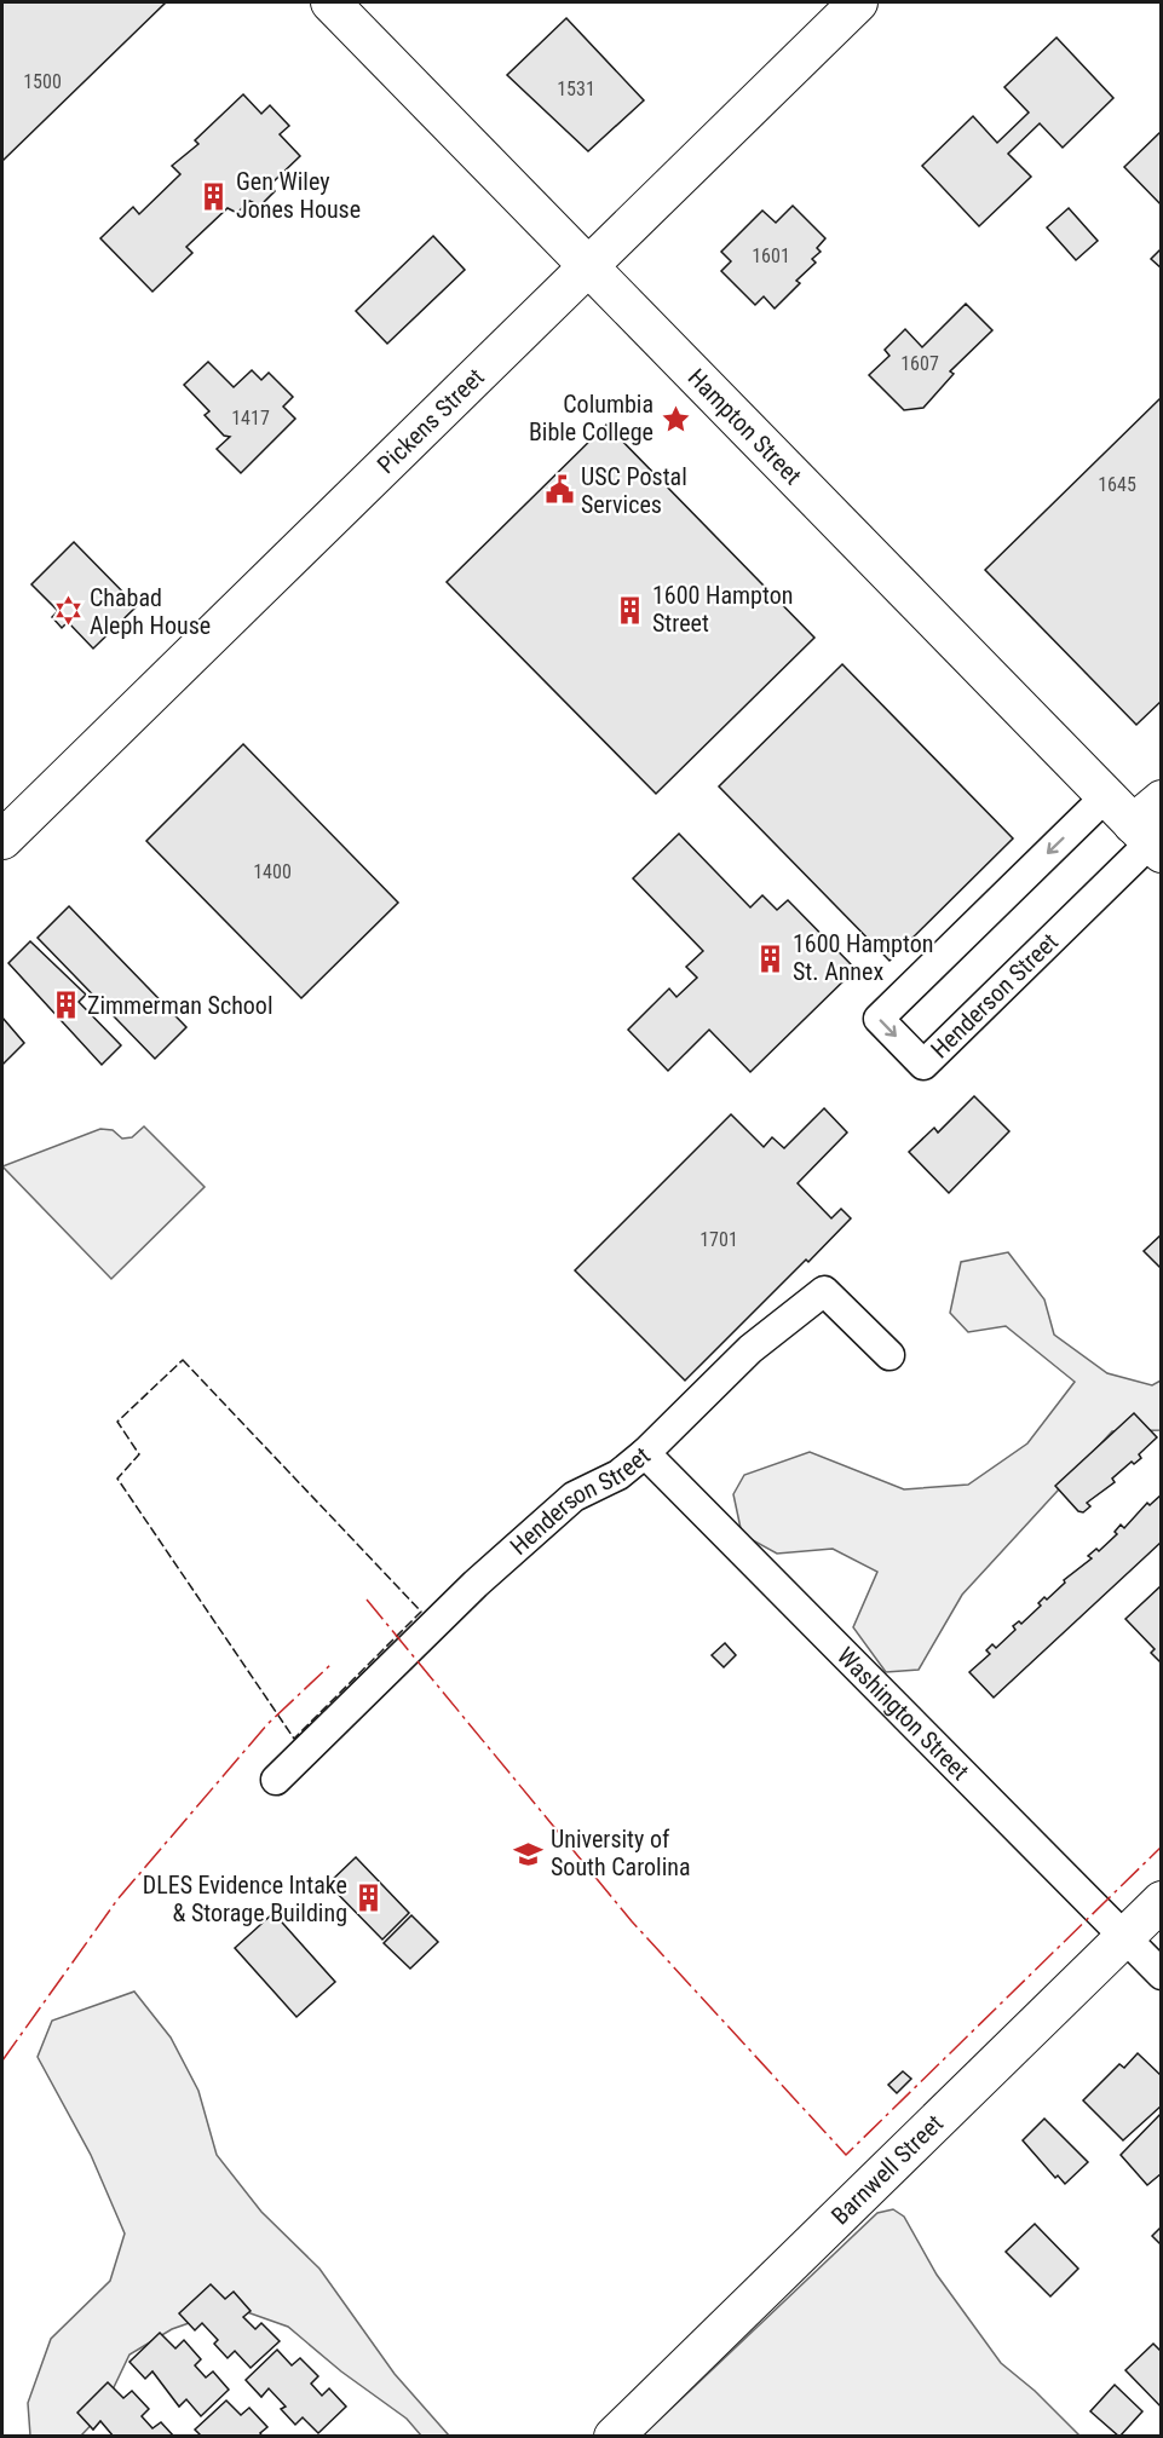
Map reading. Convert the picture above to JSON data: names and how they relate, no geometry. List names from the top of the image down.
{
  "streets": {
    "street": [
      "Pickens Street",
      "Hampton Street",
      "Henderson Street",
      "Washington Street",
      "Barnwell Street"
    ]
  },
  "crossings": [
    ["Pickens Street", "Hampton Street"],
    ["Hampton Street", "Henderson Street"],
    ["Henderson Street", "Washington Street"],
    ["Washington Street", "Barnwell Street"]
  ],
  "places": {
    "building": [
      "Gen Wiley Jones House",
      "1600 Hampton Street",
      "1600 Hampton St. Annex",
      "Zimmerman School",
      "DLES Evidence Intake & Storage Building"
    ],
    "place": ["Columbia Bible College"],
    "public building": ["USC Postal Services"],
    "synagogue": ["Chabad Aleph House"],
    "school or university": ["University of South Carolina"]
  },
  "house_numbers": [
    "1500",
    "1531",
    "1601",
    "1607",
    "1417",
    "1645",
    "1400",
    "1701"
  ]
}
